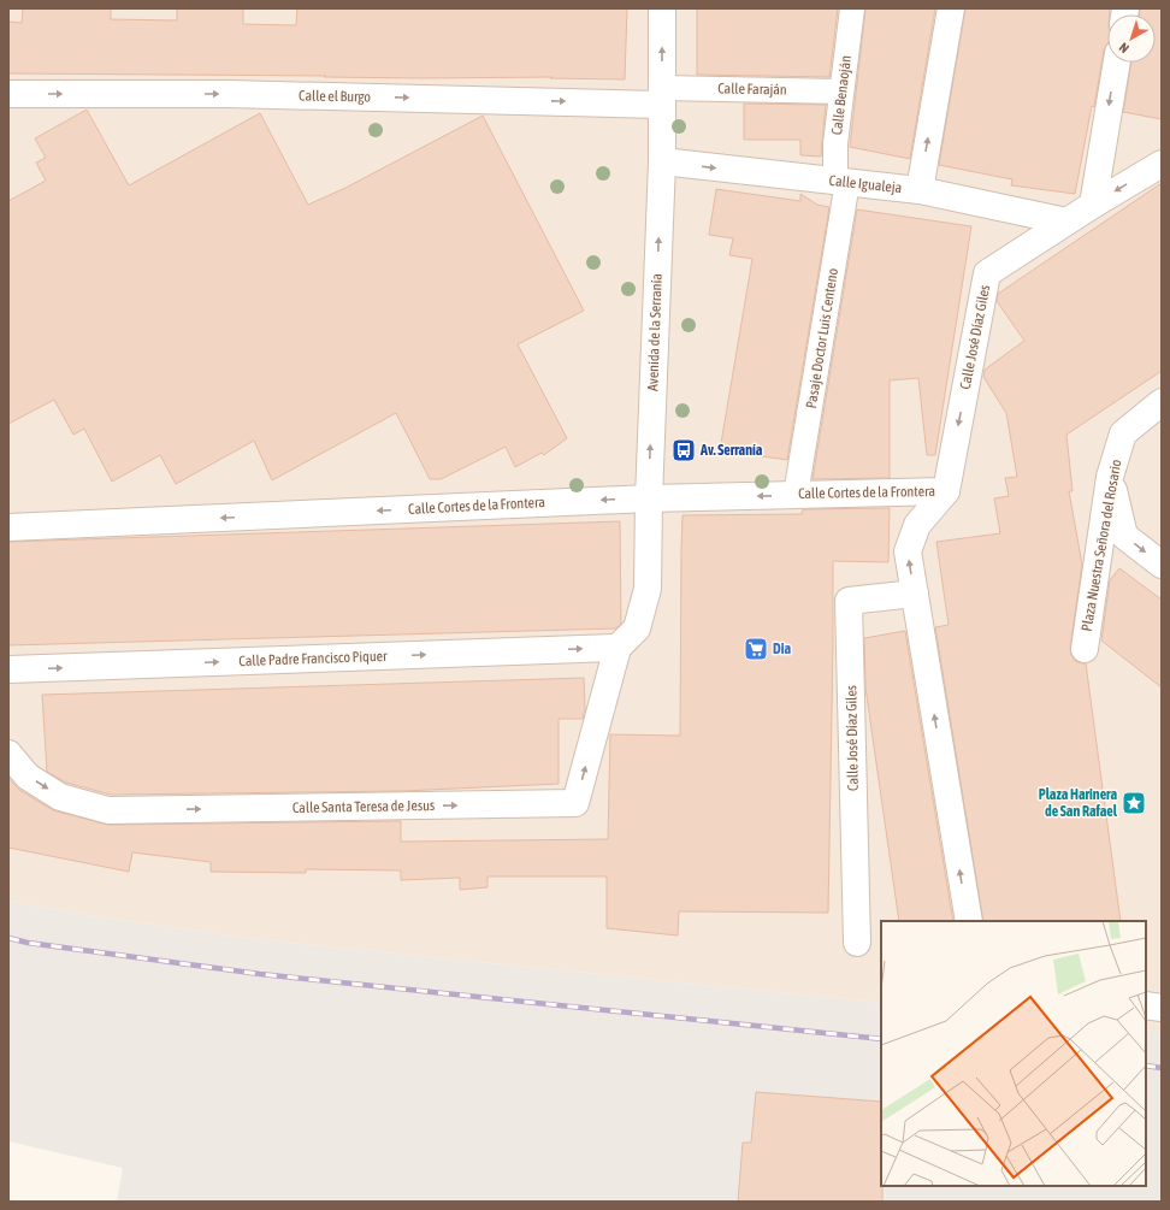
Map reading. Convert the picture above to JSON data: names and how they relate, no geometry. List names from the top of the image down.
{
  "streets": {
    "street": [
      "Calle Faraján",
      "Calle Benaoján",
      "Calle el Burgo",
      "Calle Igualeja",
      "Avenida de la Serranía",
      "Calle José Díaz Giles",
      "Pasaje Doctor Luis Centeno",
      "Calle Cortes de la Frontera",
      "Plaza Nuestra Señora del Rosario",
      "Calle Padre Francisco Piquer",
      "Calle Santa Teresa de Jesus"
    ]
  },
  "crossings": [
    ["Calle Faraján", "Calle Benaoján"],
    ["Calle Faraján", "Calle el Burgo"],
    ["Calle Faraján", "Avenida de la Serranía"],
    ["Calle Benaoján", "Calle Igualeja"],
    ["Calle Benaoján", "Pasaje Doctor Luis Centeno"],
    ["Calle el Burgo", "Avenida de la Serranía"],
    ["Calle Igualeja", "Avenida de la Serranía"],
    ["Calle Igualeja", "Calle José Díaz Giles"],
    ["Calle Igualeja", "Pasaje Doctor Luis Centeno"],
    ["Avenida de la Serranía", "Calle Cortes de la Frontera"],
    ["Avenida de la Serranía", "Calle Padre Francisco Piquer"],
    ["Avenida de la Serranía", "Calle Santa Teresa de Jesus"],
    ["Calle José Díaz Giles", "Calle Cortes de la Frontera"],
    ["Pasaje Doctor Luis Centeno", "Calle Cortes de la Frontera"],
    ["Calle Padre Francisco Piquer", "Calle Santa Teresa de Jesus"]
  ],
  "one_way": [
    "Calle el Burgo",
    "Calle Igualeja",
    "Avenida de la Serranía",
    "Calle Cortes de la Frontera",
    "Calle Padre Francisco Piquer",
    "Calle Santa Teresa de Jesus"
  ],
  "places": {
    "bus stop": ["Av. Serranía"],
    "supermarket": ["Dia"],
    "place": ["Plaza Harinera de San Rafael"]
  },
  "north": "bottom left"
}
